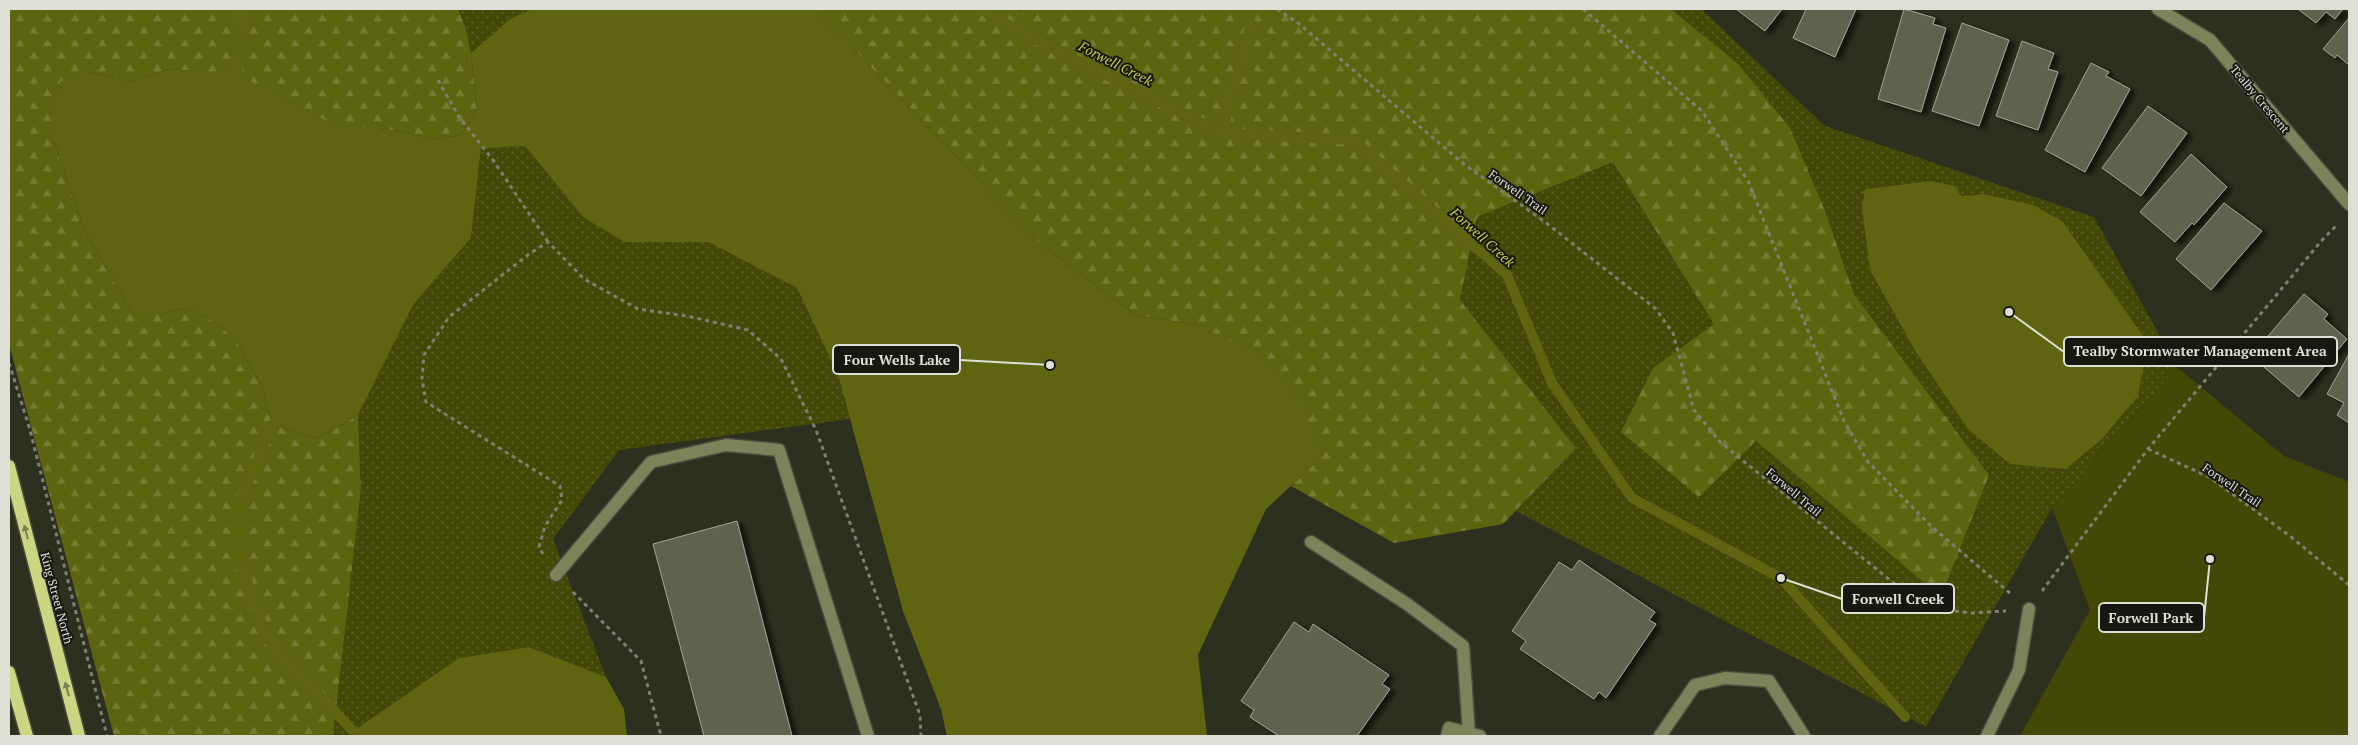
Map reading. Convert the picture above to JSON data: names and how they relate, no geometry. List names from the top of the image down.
{
  "streets": {
    "main road": ["King Street North"],
    "street": ["Tealby Crescent"],
    "path": ["Forwell Trail"]
  },
  "one_way": ["King Street North"],
  "water": ["Forwell Creek"],
  "places": [
    "Tealby Stormwater Management Area",
    "Four Wells Lake",
    "Forwell Park",
    "Forwell Creek"
  ]
}
